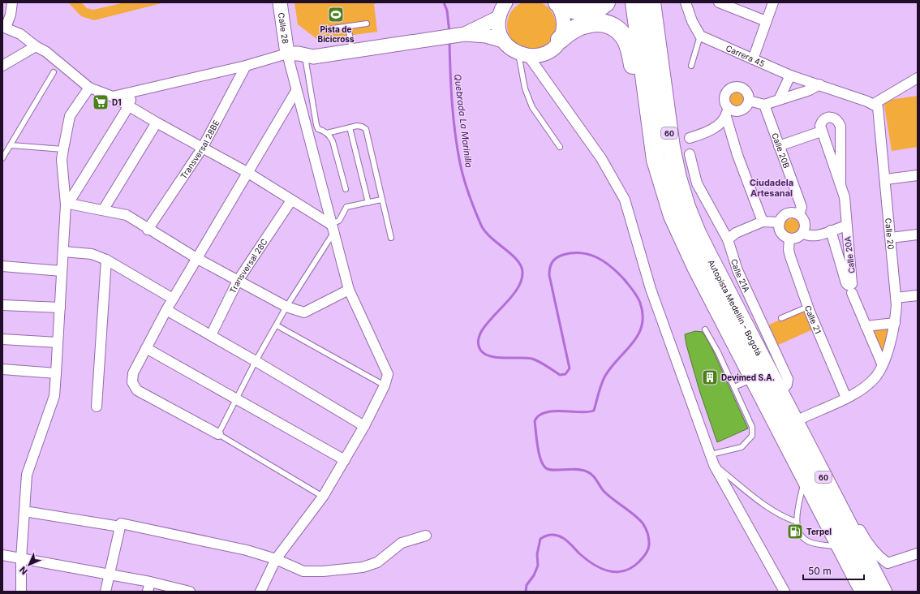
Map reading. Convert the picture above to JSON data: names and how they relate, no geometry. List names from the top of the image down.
{
  "streets": {
    "highway": ["60", "Autopista Medellín - Bogotá"],
    "main road": ["Calle 28"],
    "street": [
      "Carrera 45",
      "Transversal 28BE",
      "Calle 20B",
      "Calle 20",
      "Calle 20A",
      "Transversal 28C",
      "Calle 21A",
      "Calle 21"
    ]
  },
  "crossings": [
    ["Carrera 45", "Calle 20"],
    ["Calle 20B", "Calle 21"],
    ["Calle 20", "Autopista Medellín - Bogotá"],
    ["Calle 20", "Calle 21"],
    ["Calle 21A", "Autopista Medellín - Bogotá"]
  ],
  "districts": ["Ciudadela Artesanal"],
  "water": ["Quebrada La Marinilla"],
  "places": {
    "sports": ["Pista de Bicicross"],
    "supermarket": ["D1"],
    "building": ["Devimed S.A."],
    "fuel station": ["Terpel"]
  },
  "scale_bar": "50 m",
  "north": "bottom left"
}
